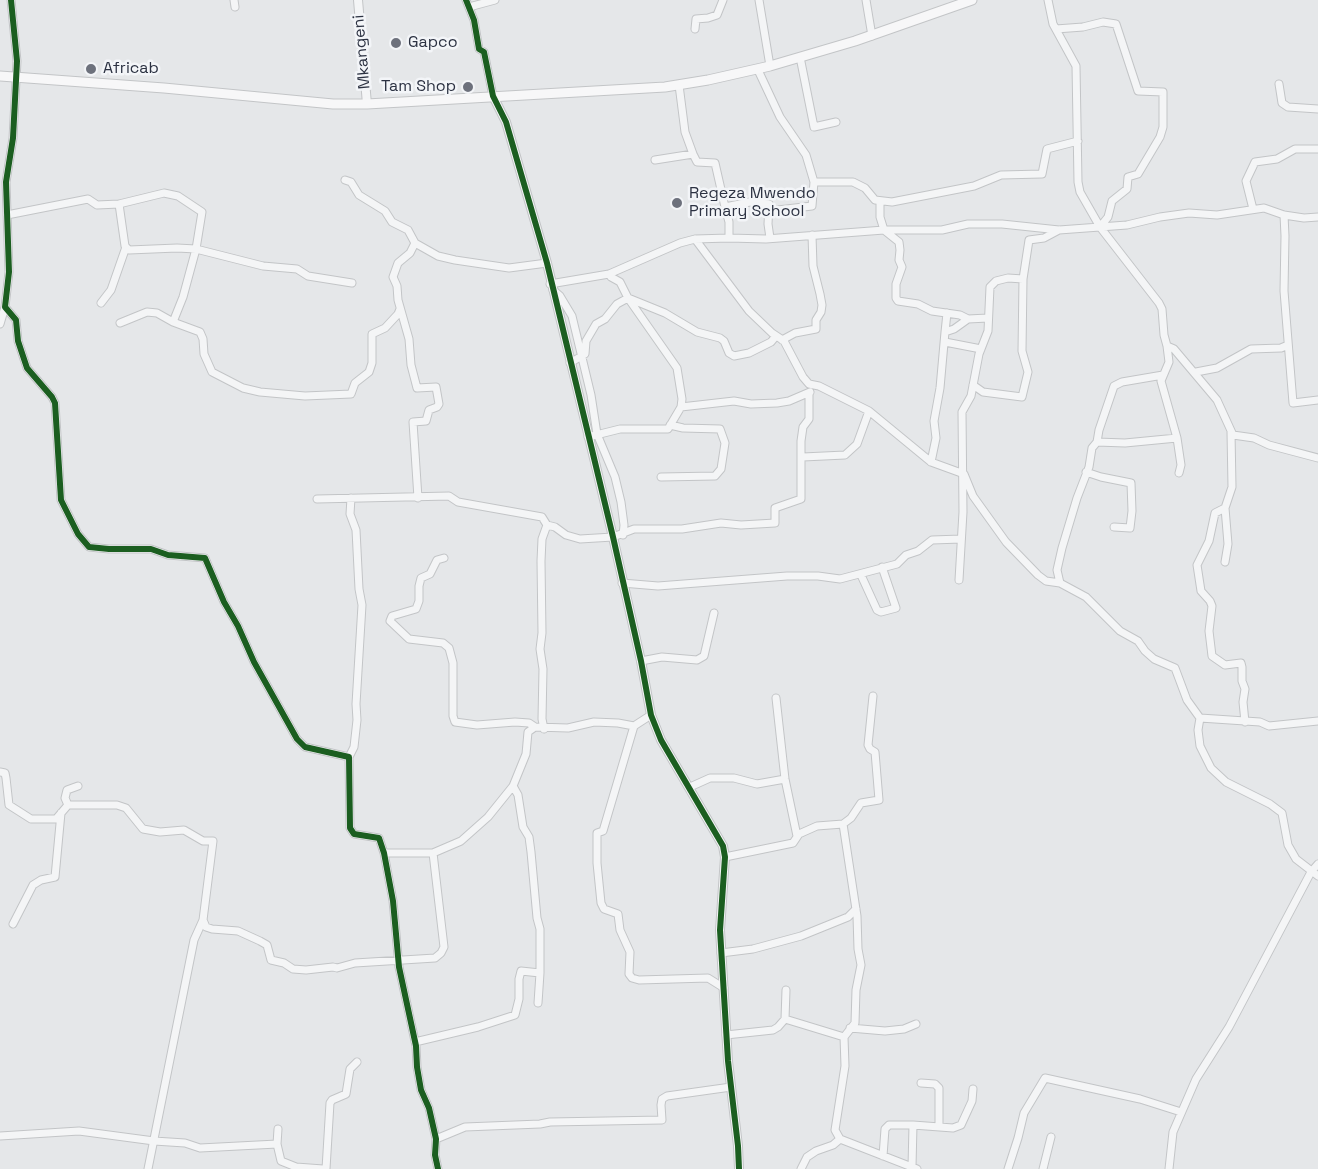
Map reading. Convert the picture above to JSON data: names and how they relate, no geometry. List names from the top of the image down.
{
  "streets": {
    "street": ["Mkangeni"]
  },
  "places": [
    "Gapco",
    "Africab",
    "Tam Shop",
    "Regeza Mwendo Primary School"
  ]
}
